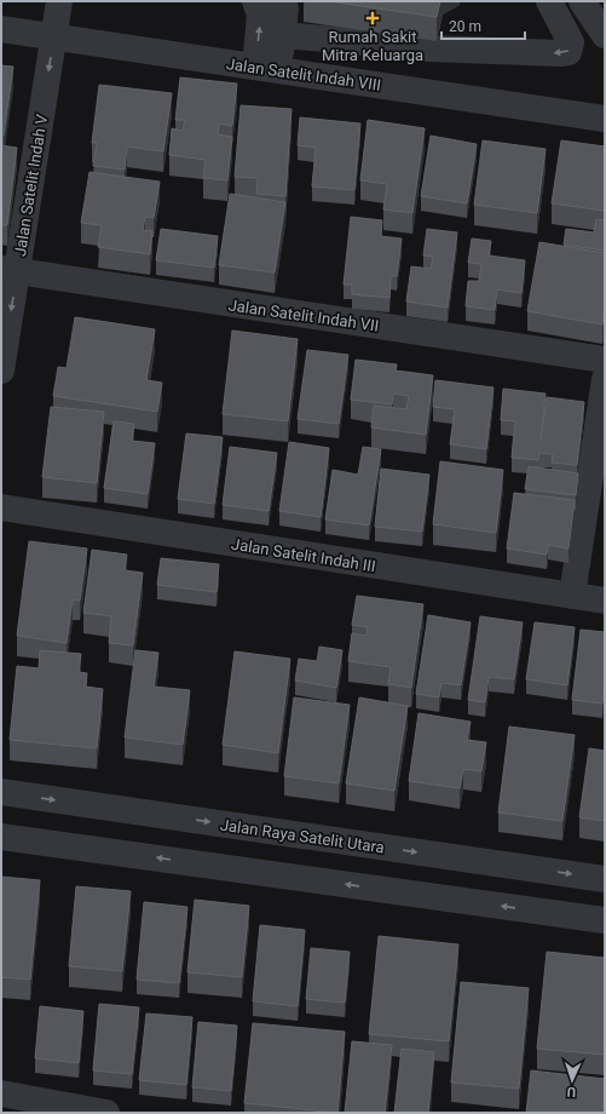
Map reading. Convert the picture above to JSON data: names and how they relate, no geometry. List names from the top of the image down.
{
  "streets": {
    "street": [
      "Jalan Satelit Indah VIII",
      "Jalan Satelit Indah V",
      "Jalan Satelit Indah VII",
      "Jalan Satelit Indah III",
      "Jalan Raya Satelit Utara"
    ]
  },
  "crossings": [
    ["Jalan Satelit Indah VIII", "Jalan Satelit Indah V"],
    ["Jalan Satelit Indah V", "Jalan Satelit Indah VII"]
  ],
  "one_way": ["Jalan Satelit Indah V"],
  "places": {
    "health": ["Rumah Sakit Mitra Keluarga"]
  },
  "scale_bar": "20 m",
  "north": "bottom"
}
